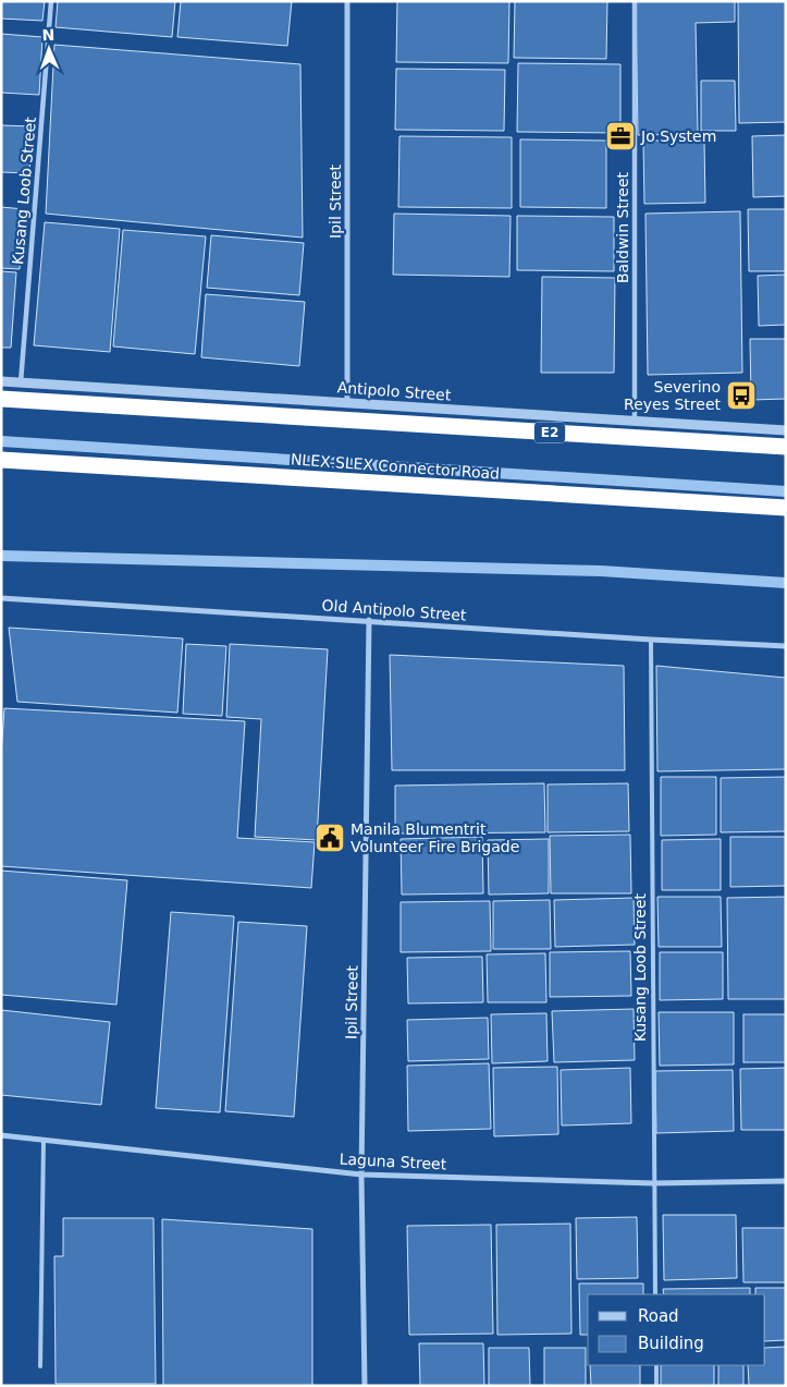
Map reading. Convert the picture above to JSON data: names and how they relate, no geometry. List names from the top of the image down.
{
  "streets": {
    "highway": ["E2", "NLEX-SLEX Connector Road"],
    "street": [
      "Kusang Loob Street",
      "Ipil Street",
      "Baldwin Street",
      "Antipolo Street",
      "Old Antipolo Street",
      "Laguna Street"
    ]
  },
  "crossings": [
    ["Kusang Loob Street", "Antipolo Street"],
    ["Kusang Loob Street", "Old Antipolo Street"],
    ["Kusang Loob Street", "Laguna Street"],
    ["Ipil Street", "Antipolo Street"],
    ["Ipil Street", "Old Antipolo Street"],
    ["Ipil Street", "Laguna Street"],
    ["Baldwin Street", "Antipolo Street"]
  ],
  "places": {
    "office": ["Jo System"],
    "bus stop": ["Severino Reyes Street"],
    "public building": ["Manila Blumentrit Volunteer Fire Brigade"]
  },
  "legend": ["Road", "Building"],
  "north": "top"
}
